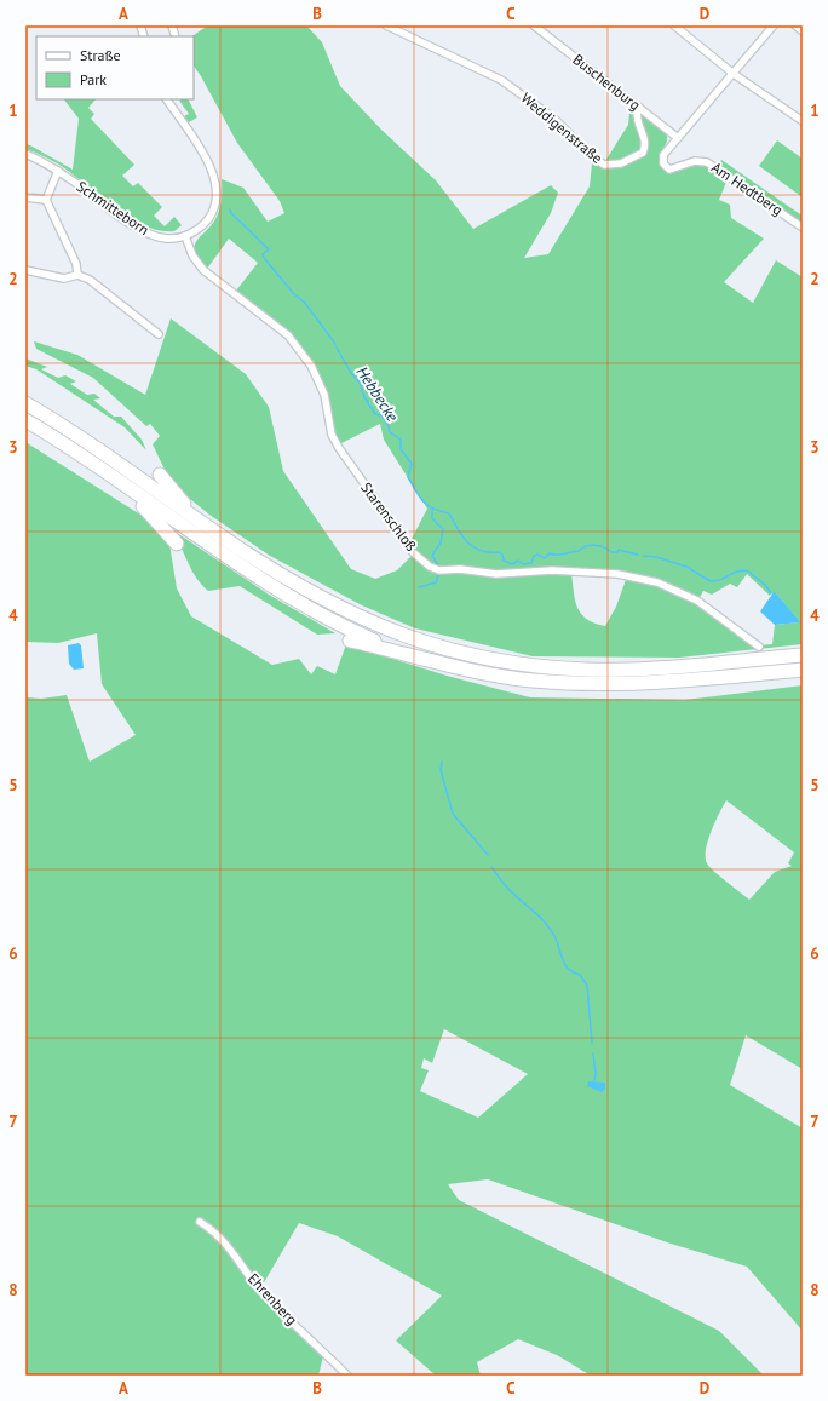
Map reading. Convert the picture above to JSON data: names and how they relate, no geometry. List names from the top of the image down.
{
  "streets": {
    "street": [
      "Buschenburg",
      "Weddigenstraße",
      "Am Hedtberg",
      "Schmitteborn",
      "Starenschloß",
      "Ehrenberg"
    ]
  },
  "crossings": [
    ["Buschenburg", "Weddigenstraße"],
    ["Buschenburg", "Am Hedtberg"],
    ["Schmitteborn", "Starenschloß"]
  ],
  "water": ["Hebbecke"],
  "legend": ["Straße", "Park"],
  "grid": {
    "columns": [
      "A",
      "B",
      "C",
      "D"
    ],
    "rows": [
      "1",
      "2",
      "3",
      "4",
      "5",
      "6",
      "7",
      "8"
    ]
  }
}
